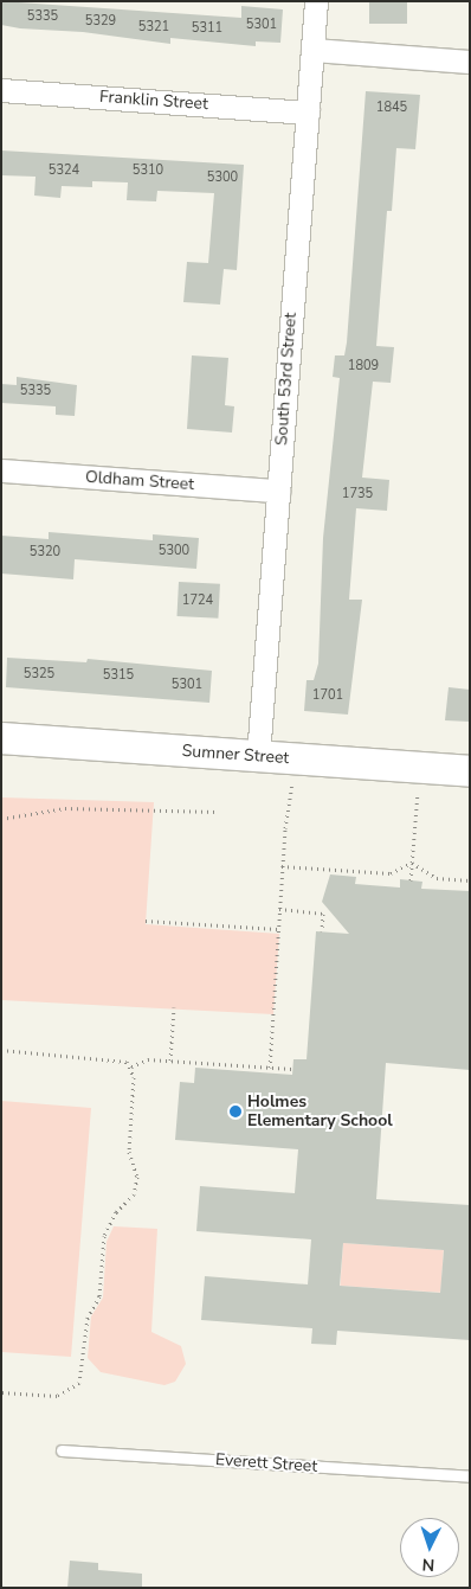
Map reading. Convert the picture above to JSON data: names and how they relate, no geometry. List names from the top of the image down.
{
  "streets": {
    "street": [
      "Franklin Street",
      "South 53rd Street",
      "Oldham Street",
      "Sumner Street"
    ],
    "lane": ["Everett Street"]
  },
  "crossings": [
    ["Franklin Street", "South 53rd Street"],
    ["South 53rd Street", "Oldham Street"],
    ["South 53rd Street", "Sumner Street"]
  ],
  "places": ["Holmes Elementary School"],
  "house_numbers": [
    "5335",
    "5329",
    "5301",
    "5321",
    "5311",
    "1845",
    "5324",
    "5310",
    "5300",
    "1809",
    "5335",
    "1735",
    "5300",
    "5320",
    "1724",
    "5325",
    "5315",
    "5301",
    "1701"
  ],
  "north": "bottom"
}
